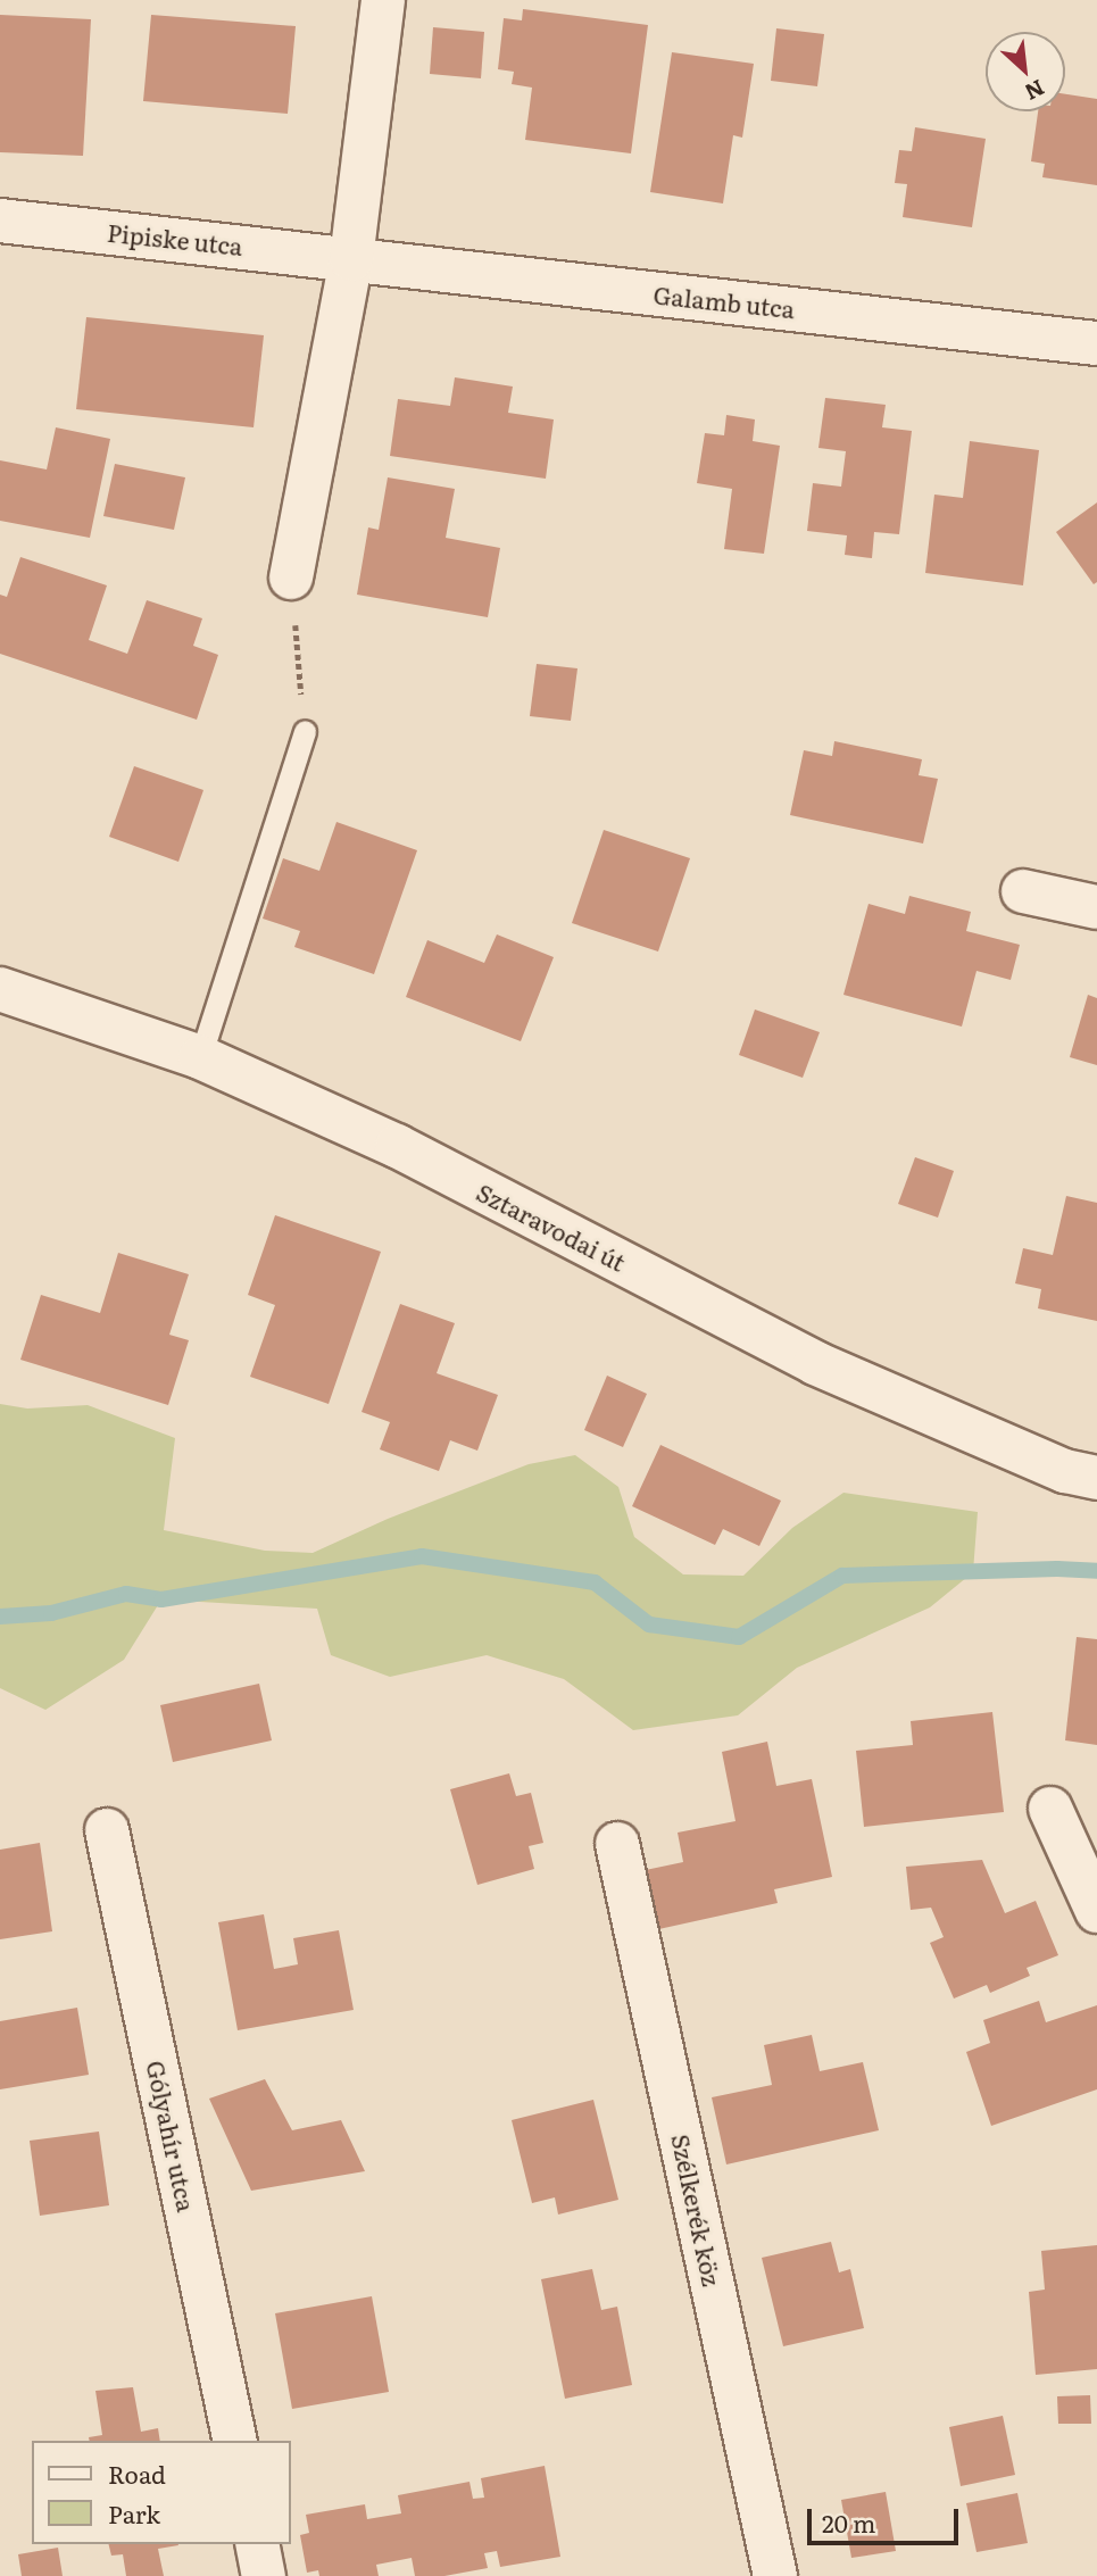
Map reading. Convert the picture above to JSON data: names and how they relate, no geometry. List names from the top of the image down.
{
  "streets": {
    "street": [
      "Pipiske utca",
      "Galamb utca",
      "Sztaravodai út",
      "Gólyahír utca",
      "Szélkerék köz"
    ]
  },
  "crossings": [
    ["Pipiske utca", "Galamb utca"]
  ],
  "legend": ["Road", "Park"],
  "scale_bar": "20 m",
  "north": "bottom right"
}
